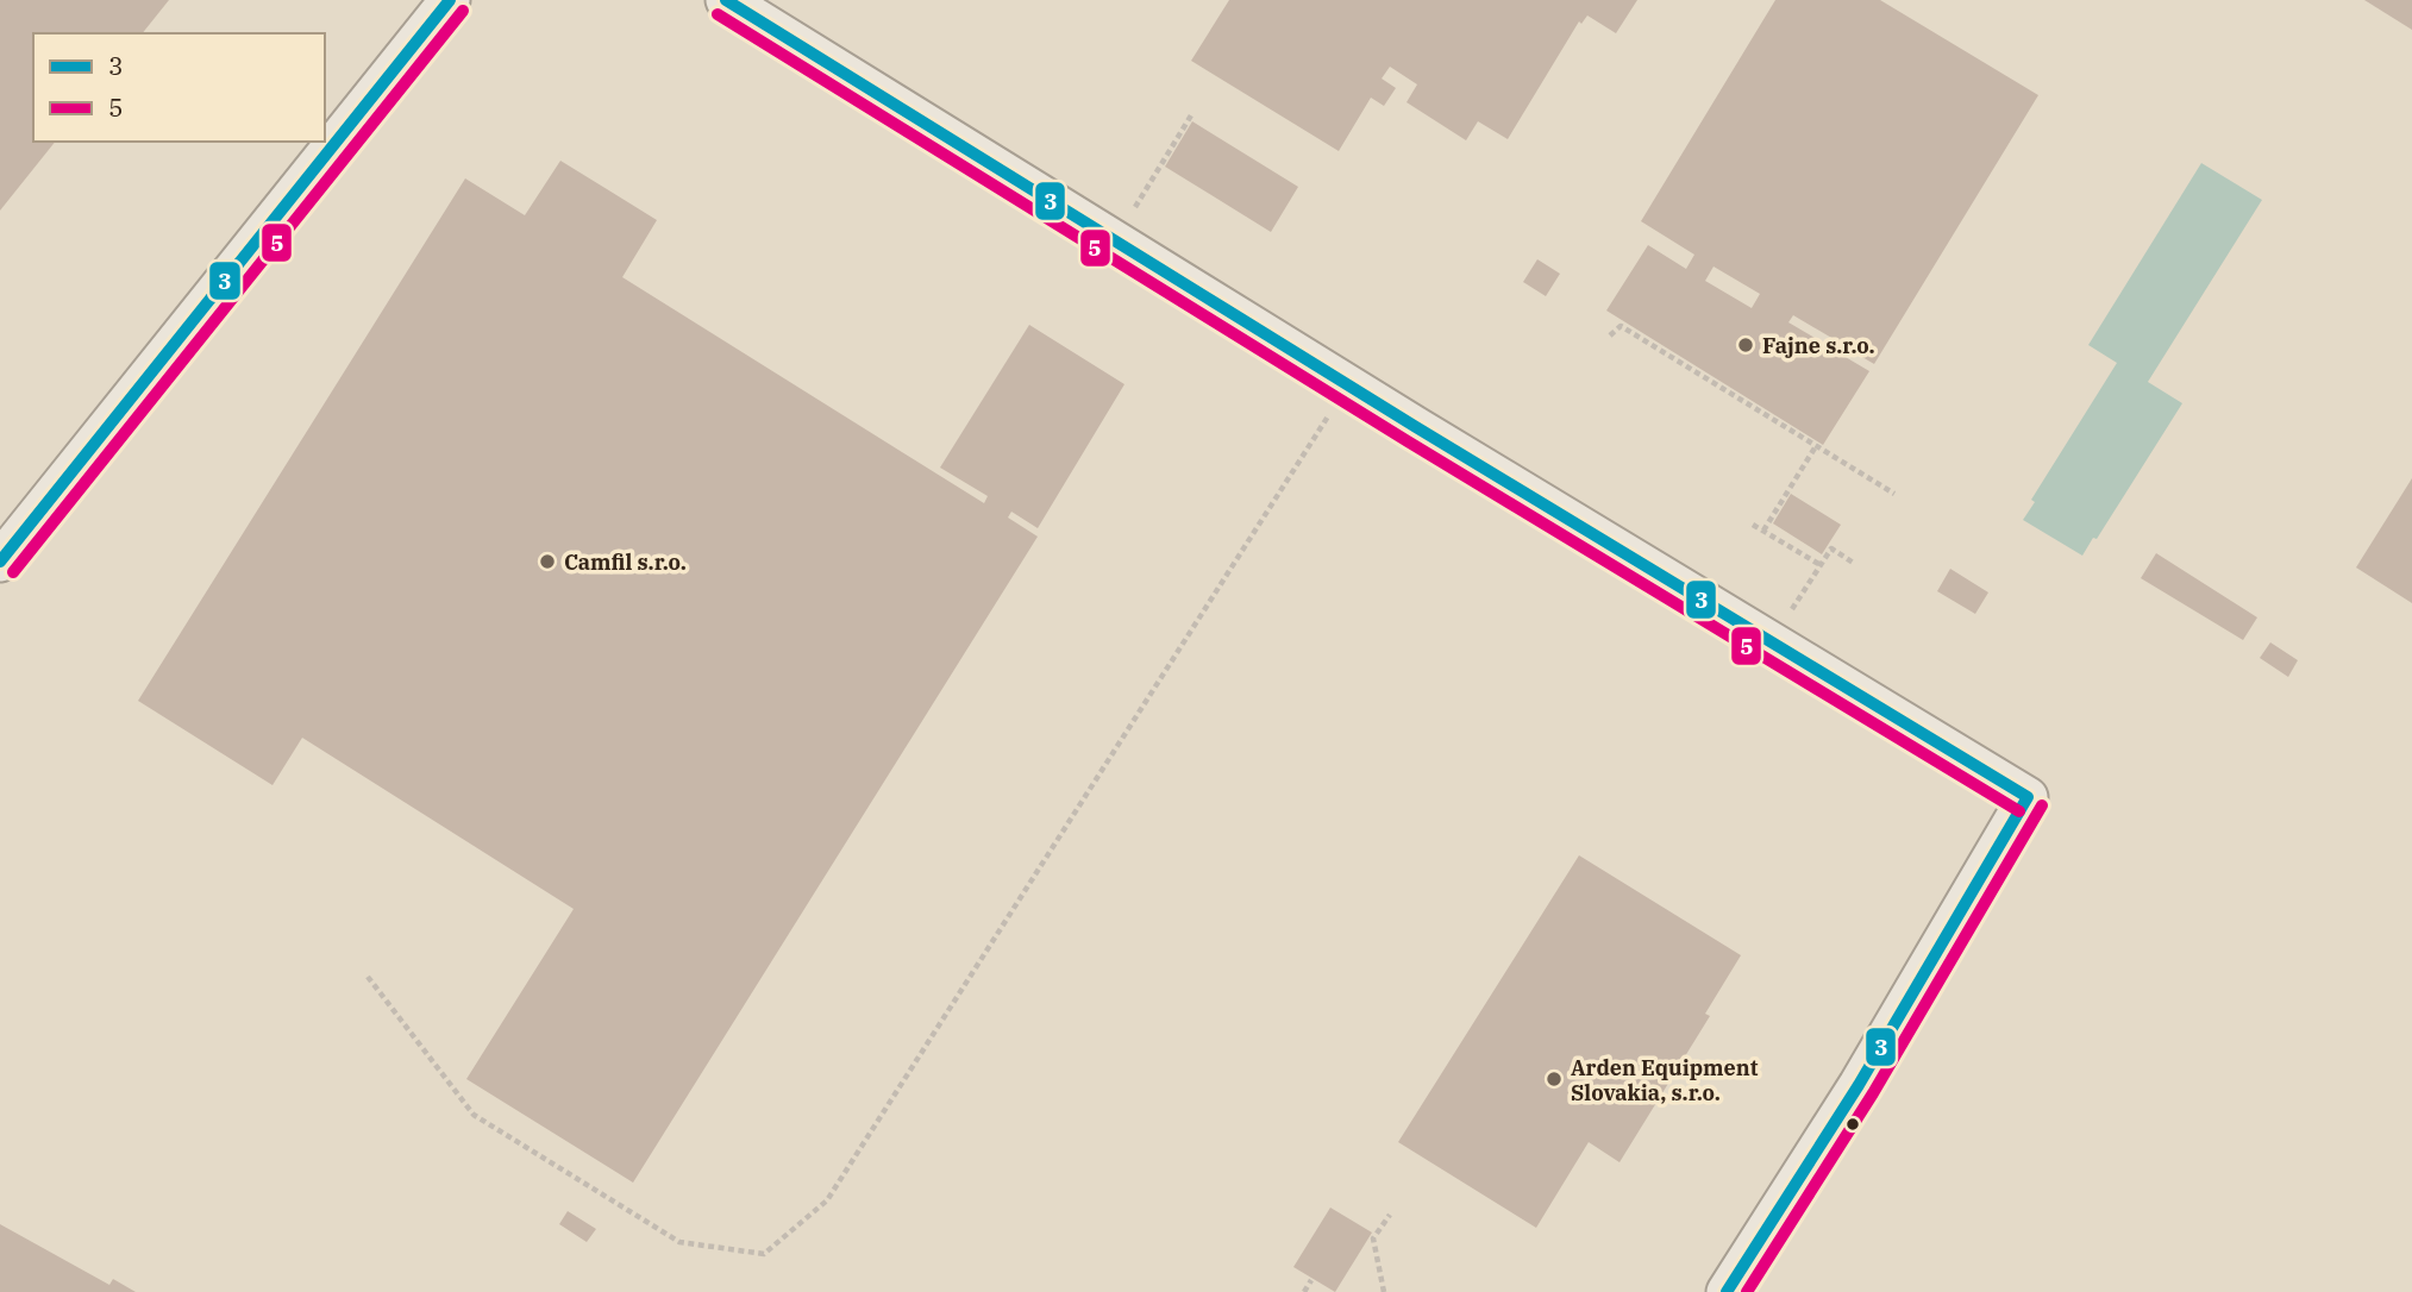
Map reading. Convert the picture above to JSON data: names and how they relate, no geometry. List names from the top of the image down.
{
  "places": ["Fajne s.r.o.", "Camfil s.r.o.", "Arden Equipment Slovakia, s.r.o."],
  "lines": ["transit line 3", "transit line 5"],
  "legend": ["3", "5"]
}
